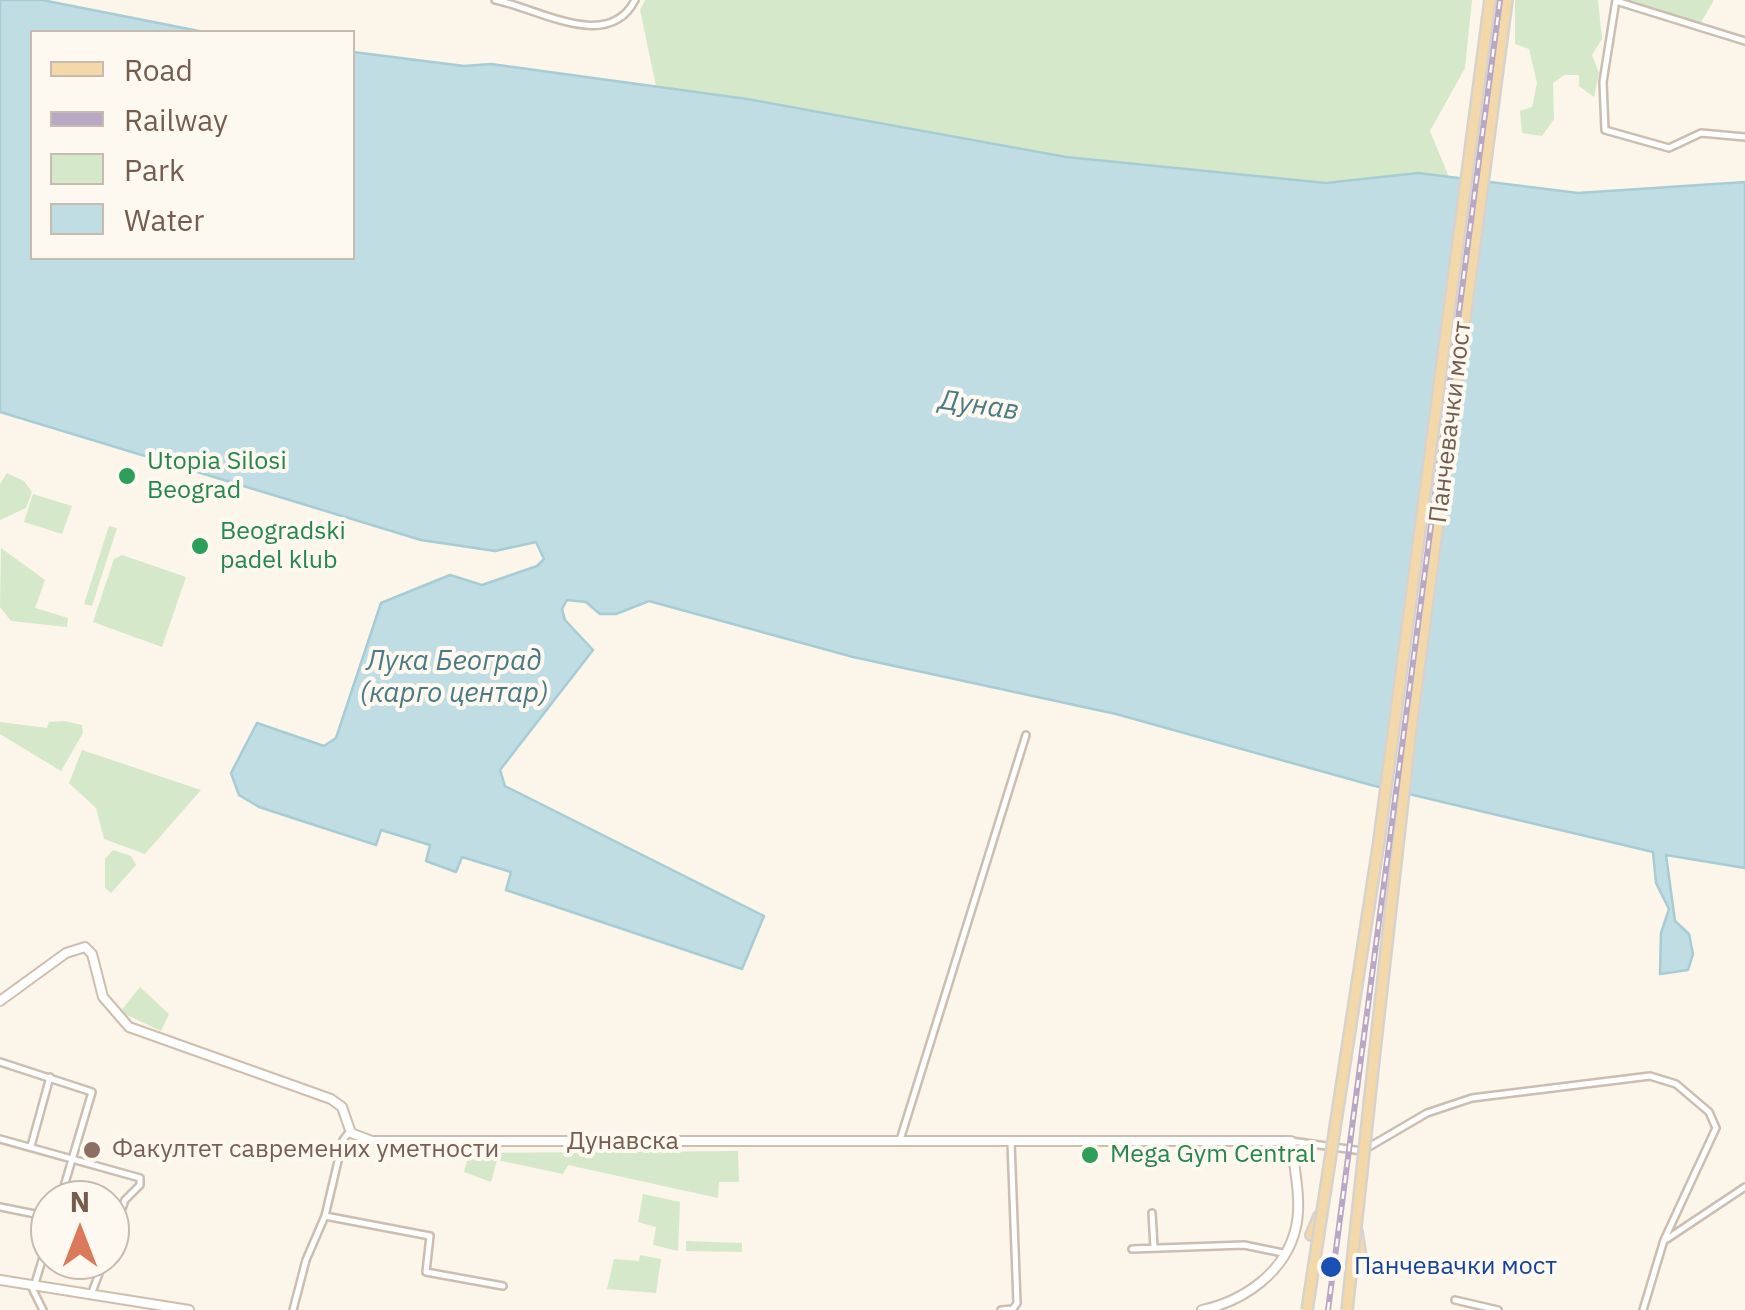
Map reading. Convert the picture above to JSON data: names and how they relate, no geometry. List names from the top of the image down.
{
  "streets": {
    "main road": ["Панчевачки мост", "Дунавска"]
  },
  "water": ["Дунав", "Лука Београд (карго центар)"],
  "places": [
    "Utopia Silosi Beograd",
    "Beogradski padel klub",
    "Факултет савремених уметности",
    "Mega Gym Central",
    "Панчевачки мост"
  ],
  "legend": [
    "Road",
    "Railway",
    "Park",
    "Water"
  ],
  "north": "top"
}
